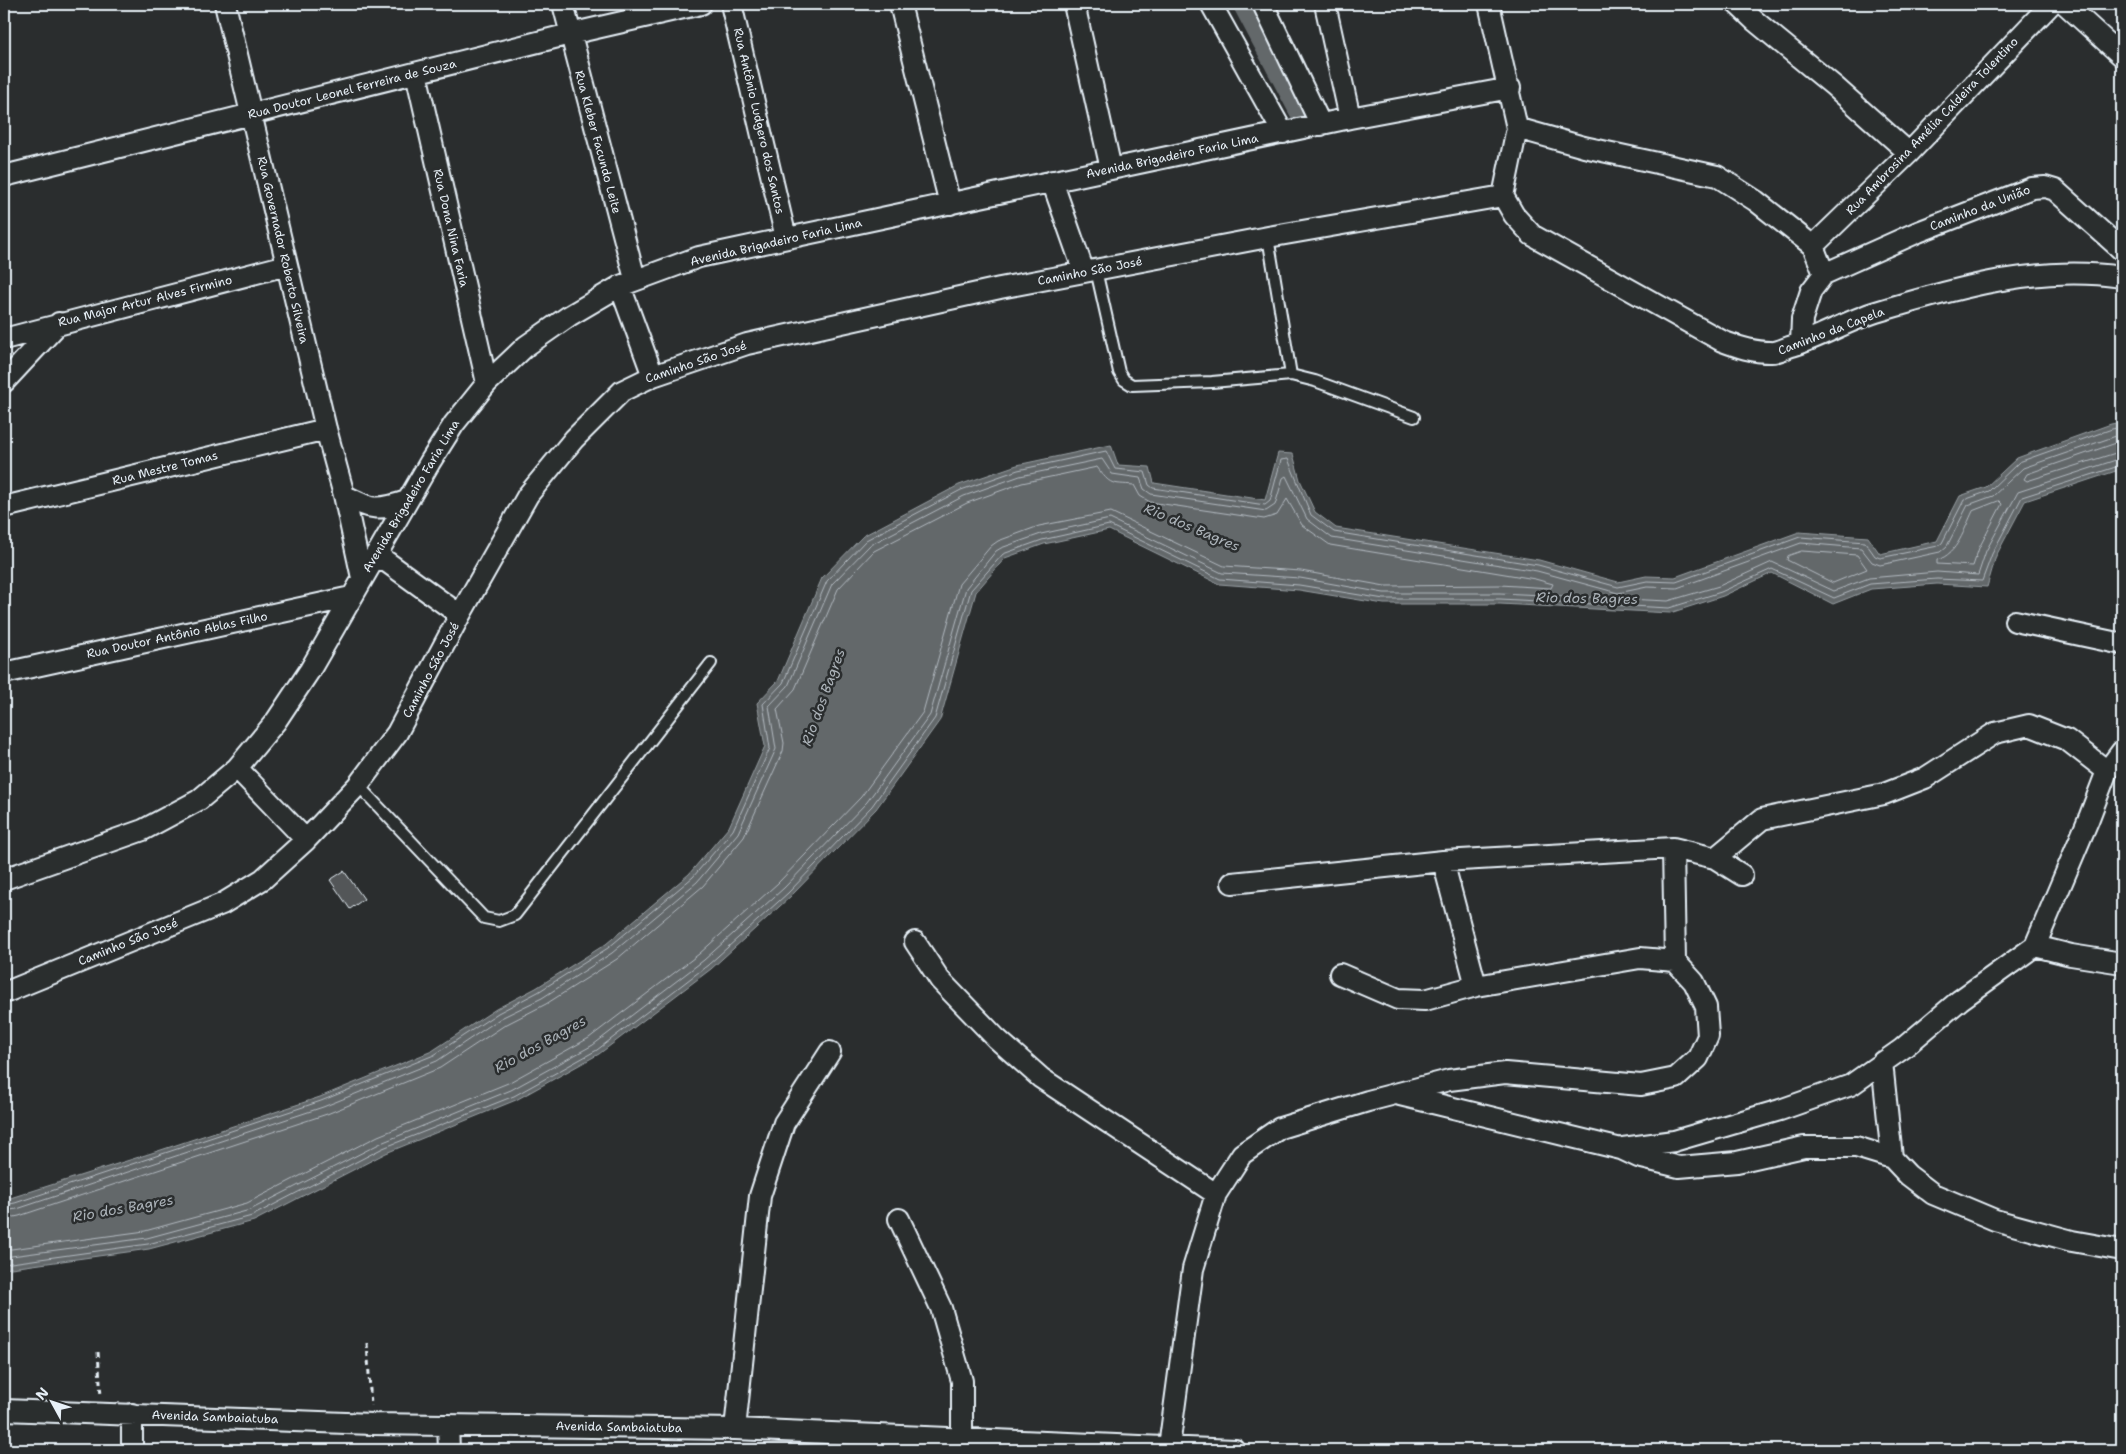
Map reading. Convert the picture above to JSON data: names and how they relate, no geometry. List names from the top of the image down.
{
  "streets": {
    "street": [
      "Rua Doutor Leonel Ferreira de Souza",
      "Rua Antônio Ludgero dos Santos",
      "Rua Ambrosina Amélia Caldeira Tolentino",
      "Rua Kleber Facundo Leite",
      "Avenida Brigadeiro Faria Lima",
      "Caminho da União",
      "Rua Dona Nina Faria",
      "Rua Governador Roberto Silveira",
      "Caminho São José",
      "Rua Major Artur Alves Firmino",
      "Caminho da Capela",
      "Rua Mestre Tomas",
      "Rua Doutor Antônio Ablas Filho",
      "Avenida Sambaiatuba"
    ]
  },
  "crossings": [
    ["Rua Doutor Leonel Ferreira de Souza", "Rua Kleber Facundo Leite"],
    ["Rua Doutor Leonel Ferreira de Souza", "Rua Dona Nina Faria"],
    ["Rua Doutor Leonel Ferreira de Souza", "Rua Governador Roberto Silveira"],
    ["Rua Antônio Ludgero dos Santos", "Avenida Brigadeiro Faria Lima"],
    ["Rua Kleber Facundo Leite", "Avenida Brigadeiro Faria Lima"],
    ["Rua Kleber Facundo Leite", "Caminho São José"],
    ["Avenida Brigadeiro Faria Lima", "Rua Dona Nina Faria"],
    ["Avenida Brigadeiro Faria Lima", "Rua Governador Roberto Silveira"],
    ["Avenida Brigadeiro Faria Lima", "Rua Doutor Antônio Ablas Filho"],
    ["Rua Governador Roberto Silveira", "Rua Major Artur Alves Firmino"],
    ["Rua Governador Roberto Silveira", "Rua Mestre Tomas"],
    ["Caminho São José", "Caminho da Capela"]
  ],
  "water": ["Rio dos Bagres"],
  "north": "top left"
}
